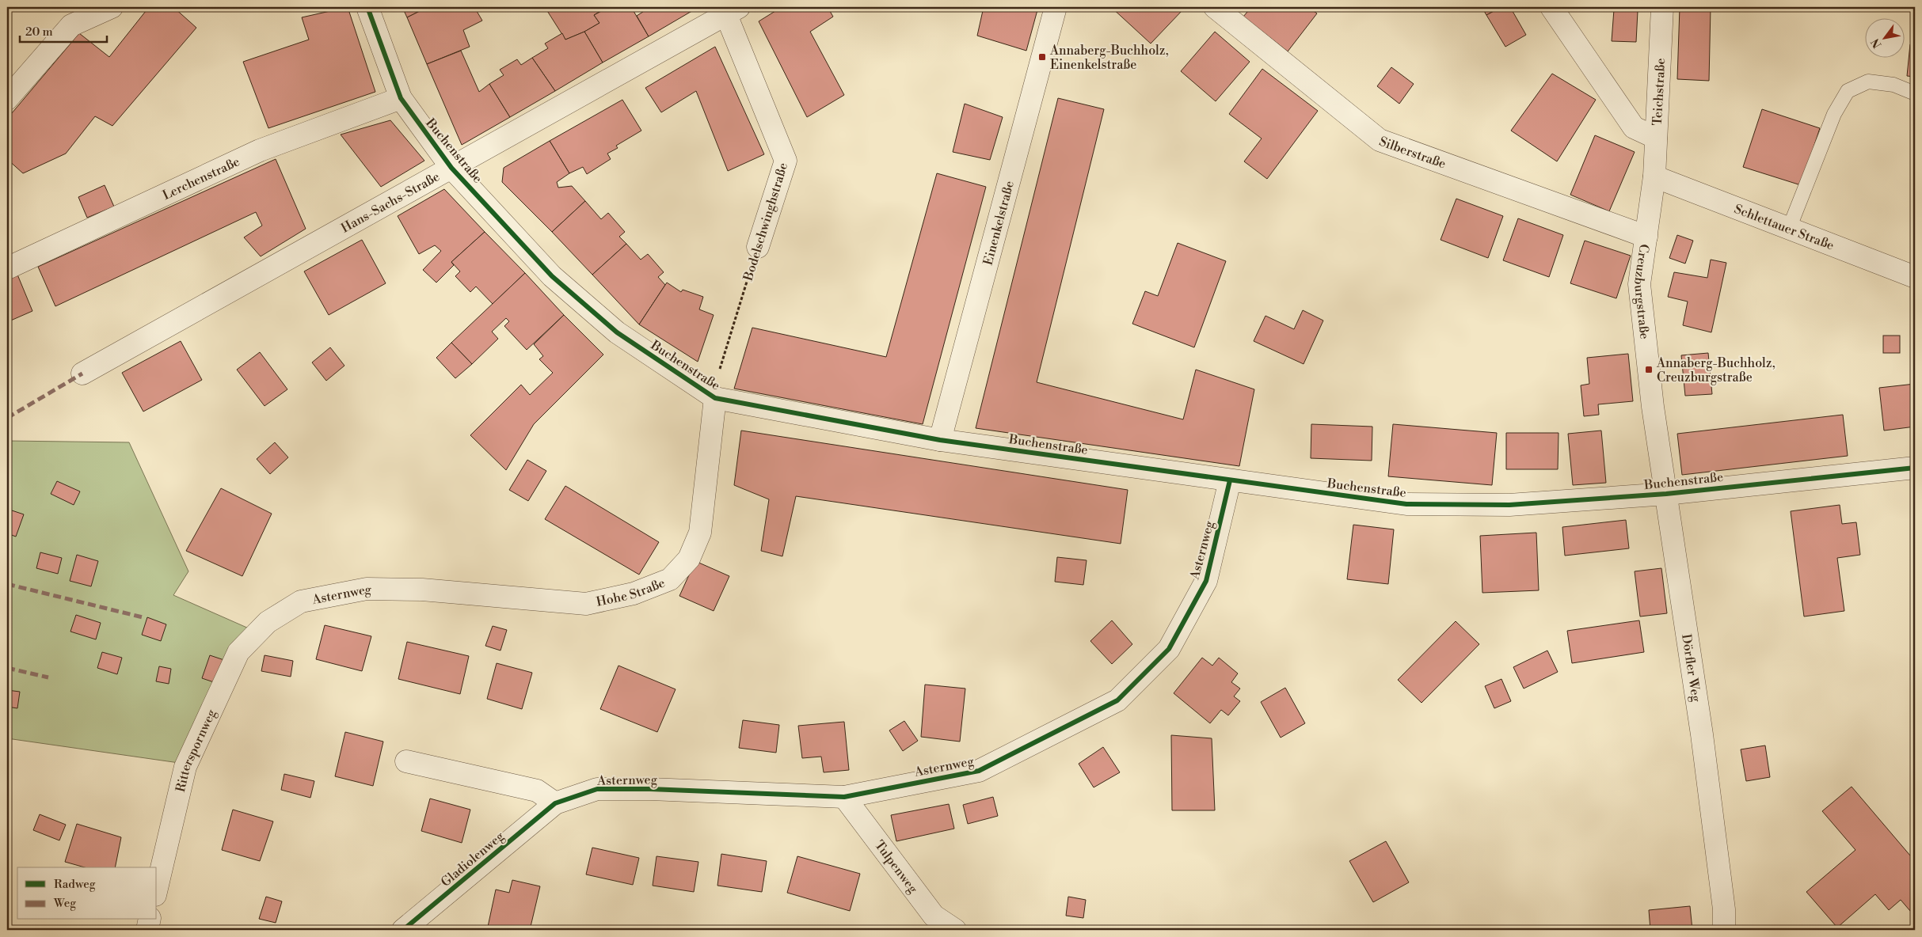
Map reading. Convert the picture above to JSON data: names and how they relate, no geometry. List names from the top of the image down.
{
  "streets": {
    "street": [
      "Teichstraße",
      "Buchenstraße",
      "Silberstraße",
      "Lerchenstraße",
      "Hans-Sachs-Straße",
      "Bodelschwinghstraße",
      "Einenkelstraße",
      "Schlettauer Straße",
      "Creuzburgstraße",
      "Asternweg",
      "Hohe Straße",
      "Dörfler Weg",
      "Ritterspornweg",
      "Gladiolenweg",
      "Tulpenweg"
    ]
  },
  "crossings": [
    ["Teichstraße", "Schlettauer Straße"],
    ["Teichstraße", "Creuzburgstraße"],
    ["Buchenstraße", "Lerchenstraße"],
    ["Buchenstraße", "Hans-Sachs-Straße"],
    ["Buchenstraße", "Bodelschwinghstraße"],
    ["Buchenstraße", "Einenkelstraße"],
    ["Buchenstraße", "Asternweg"],
    ["Buchenstraße", "Hohe Straße"],
    ["Buchenstraße", "Dörfler Weg"],
    ["Silberstraße", "Creuzburgstraße"],
    ["Hans-Sachs-Straße", "Bodelschwinghstraße"],
    ["Bodelschwinghstraße", "Hohe Straße"],
    ["Schlettauer Straße", "Creuzburgstraße"],
    ["Creuzburgstraße", "Dörfler Weg"],
    ["Asternweg", "Hohe Straße"],
    ["Asternweg", "Ritterspornweg"],
    ["Asternweg", "Gladiolenweg"],
    ["Asternweg", "Tulpenweg"]
  ],
  "places": {
    "transit": ["Annaberg-Buchholz, Einenkelstraße", "Annaberg-Buchholz, Creuzburgstraße"]
  },
  "legend": ["Radweg", "Weg"],
  "scale_bar": "20 m",
  "north": "bottom left"
}
